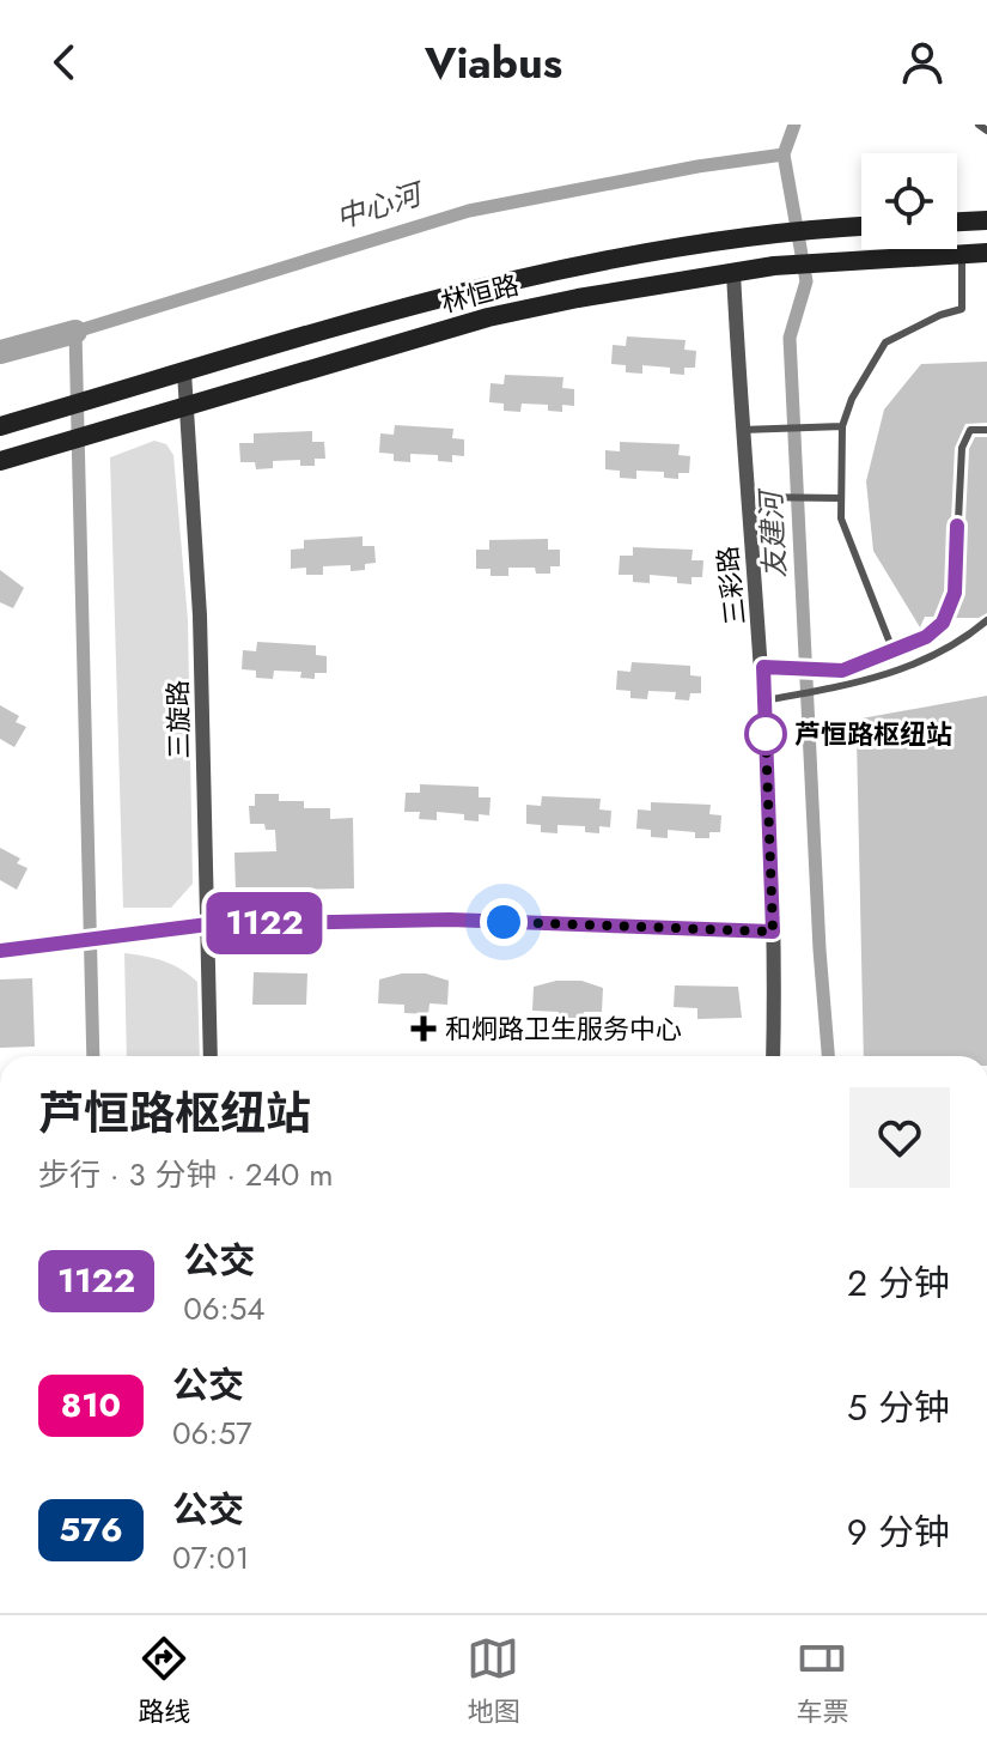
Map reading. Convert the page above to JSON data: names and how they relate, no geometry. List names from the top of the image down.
{
  "streets": {
    "main road": ["林恒路"],
    "street": ["三彩路", "三旋路"]
  },
  "crossings": [
    ["林恒路", "三彩路"],
    ["林恒路", "三旋路"]
  ],
  "water": ["中心河", "友建河"],
  "places": {
    "other": ["芦恒路枢纽站"],
    "health": ["和炯路卫生服务中心"]
  },
  "lines": ["bus line 1122"],
  "page": {
    "header": "Viabus",
    "on_map": "1122",
    "heading": ["芦恒路枢纽站", "步行 · 3 分钟 · 240 m"],
    "list": [
      {
        "mark": "1122",
        "name": "公交",
        "note": "06:54",
        "value": "2 分钟"
      },
      {
        "mark": "810",
        "name": "公交",
        "note": "06:57",
        "value": "5 分钟"
      },
      {
        "mark": "576",
        "name": "公交",
        "note": "07:01",
        "value": "9 分钟"
      }
    ],
    "tabs": ["路线", "地图", "车票"]
  }
}
